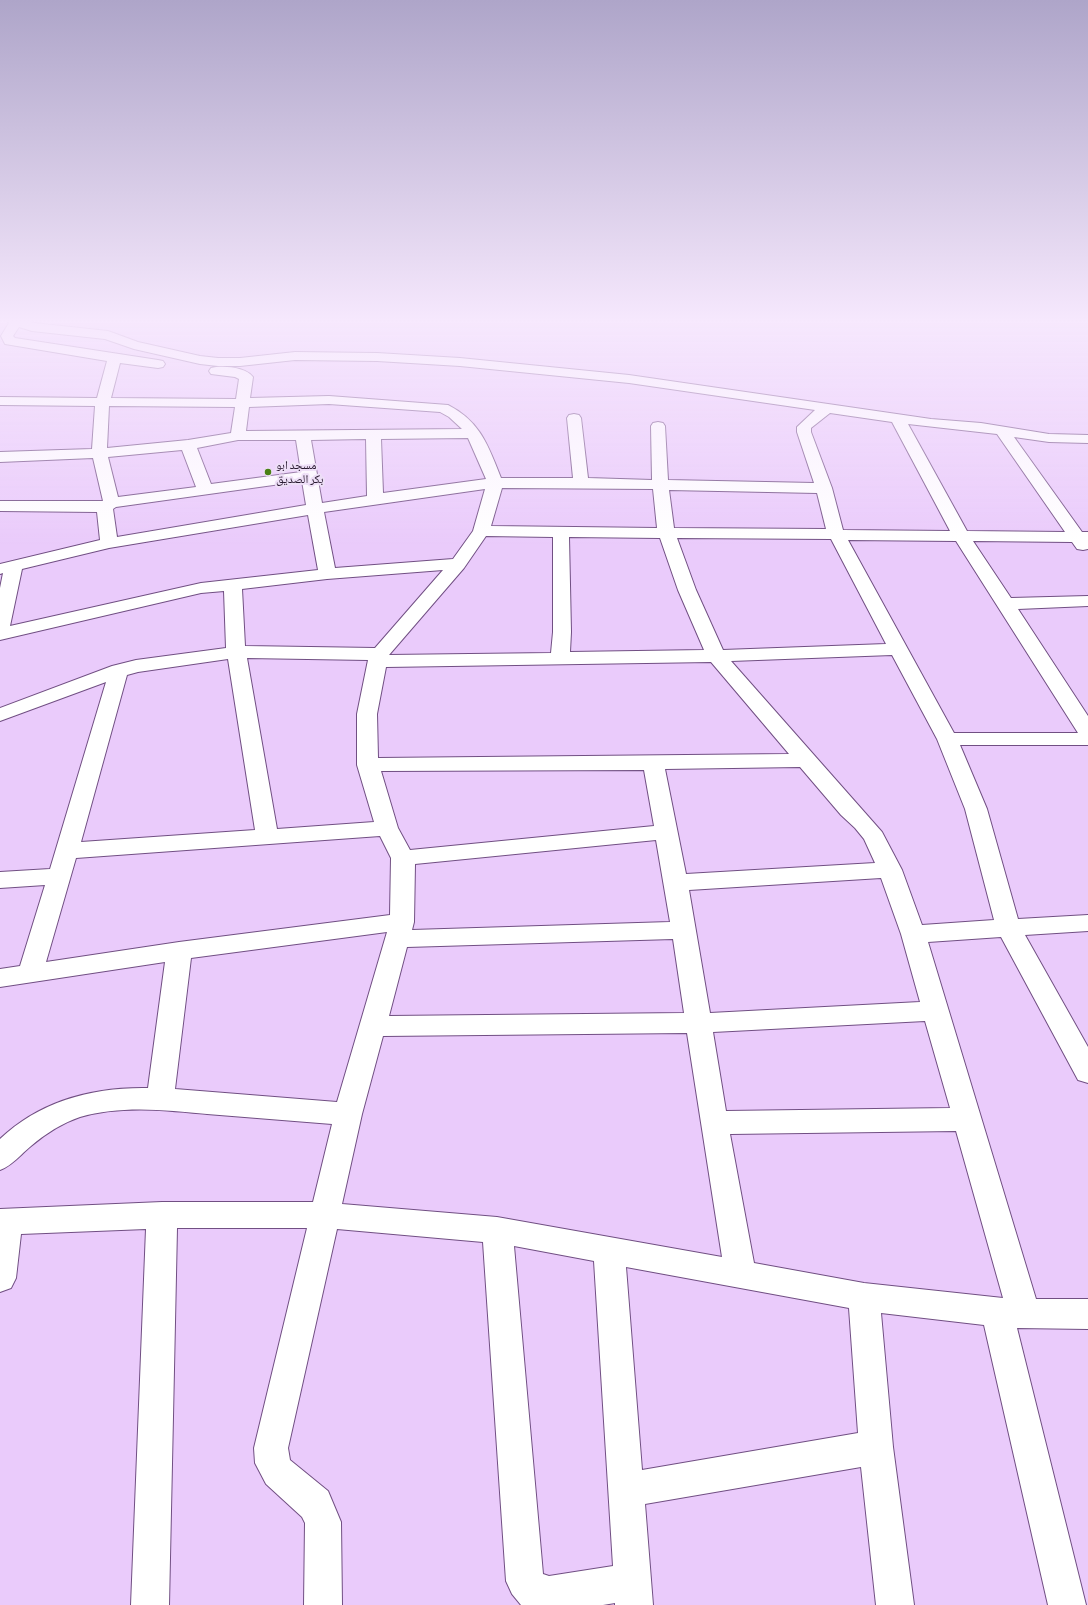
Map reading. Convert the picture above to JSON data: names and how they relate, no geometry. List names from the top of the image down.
{
  "places": ["مسجد ابو بكر الصديق"]
}
